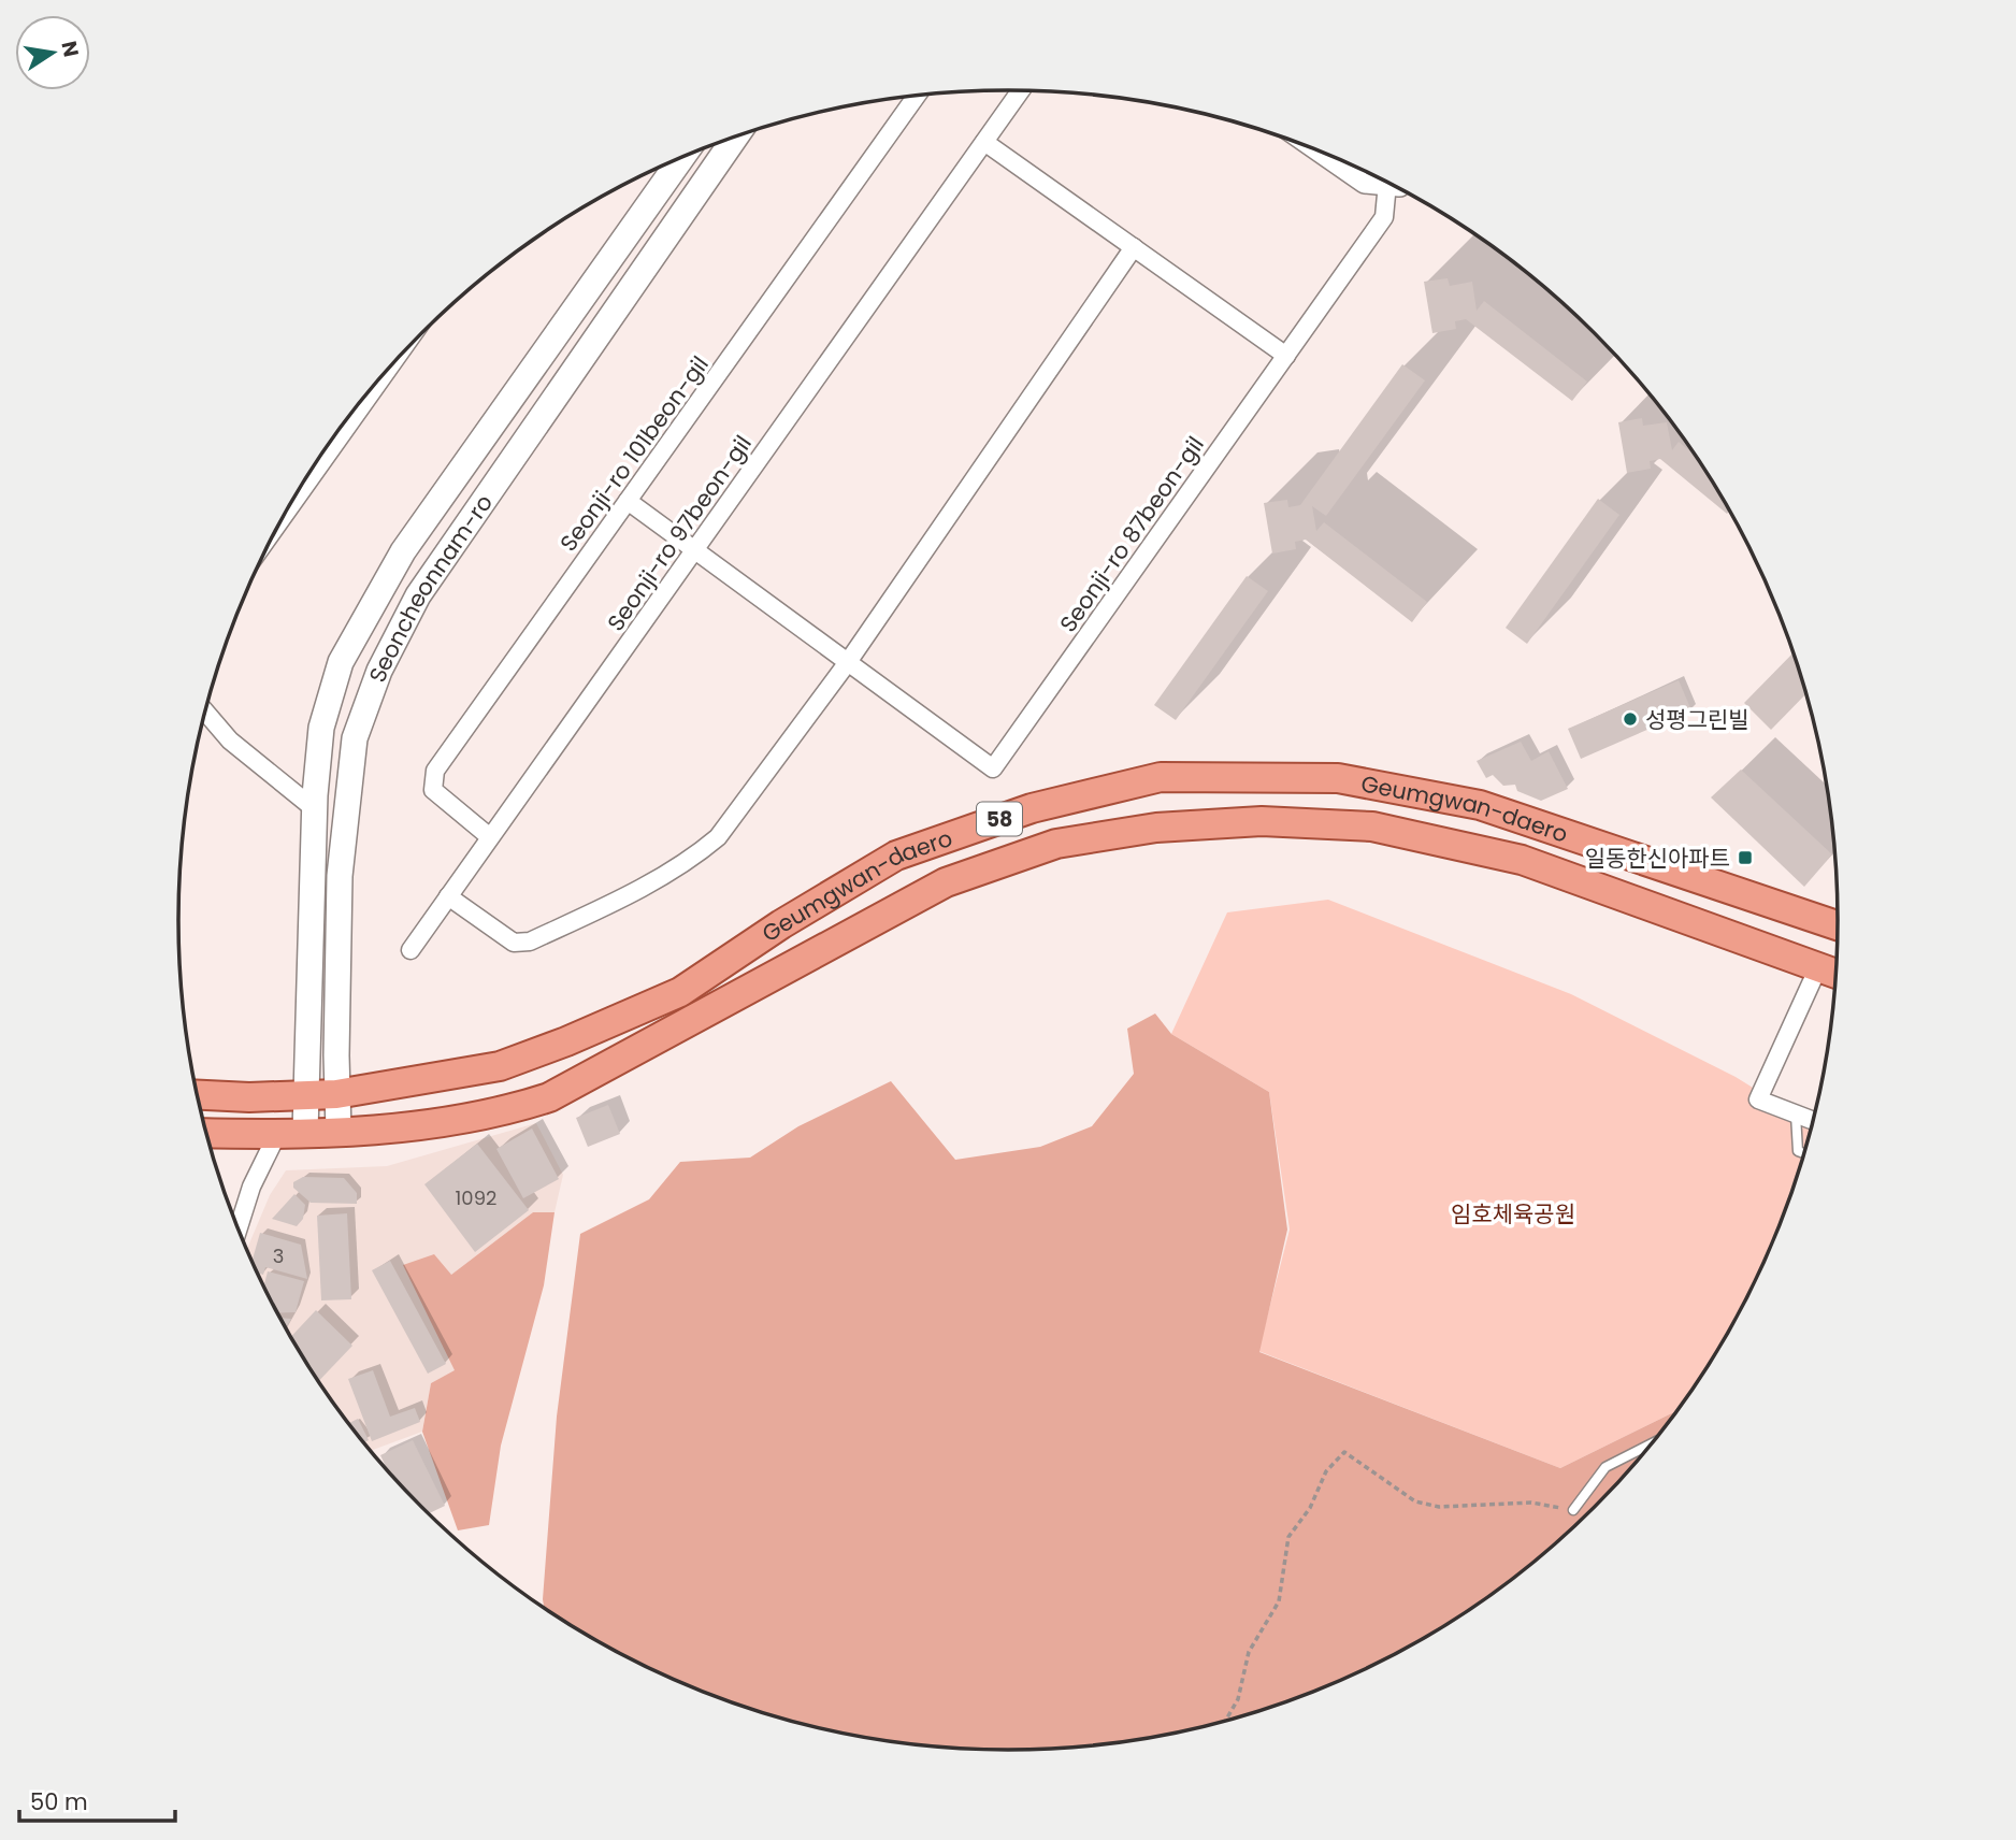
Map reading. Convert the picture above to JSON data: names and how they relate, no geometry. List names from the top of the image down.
{
  "streets": {
    "main road": ["Seoncheonnam-ro", "Geumgwan-daero", "58"],
    "street": ["Seonji-ro 101beon-gil", "Seonji-ro 97beon-gil", "Seonji-ro 87beon-gil"]
  },
  "crossings": [
    ["Seonji-ro 101beon-gil", "Seonji-ro 97beon-gil"],
    ["Seonji-ro 101beon-gil", "Seonji-ro 87beon-gil"],
    ["Seonji-ro 97beon-gil", "Seonji-ro 87beon-gil"],
    ["Seoncheonnam-ro", "Geumgwan-daero"]
  ],
  "parks": ["임호체육공원"],
  "places": {
    "other": ["성평그린빌"],
    "transit": ["일동한신아파트"]
  },
  "house_numbers": ["1092", "3"],
  "scale_bar": "50 m",
  "north": "right"
}
